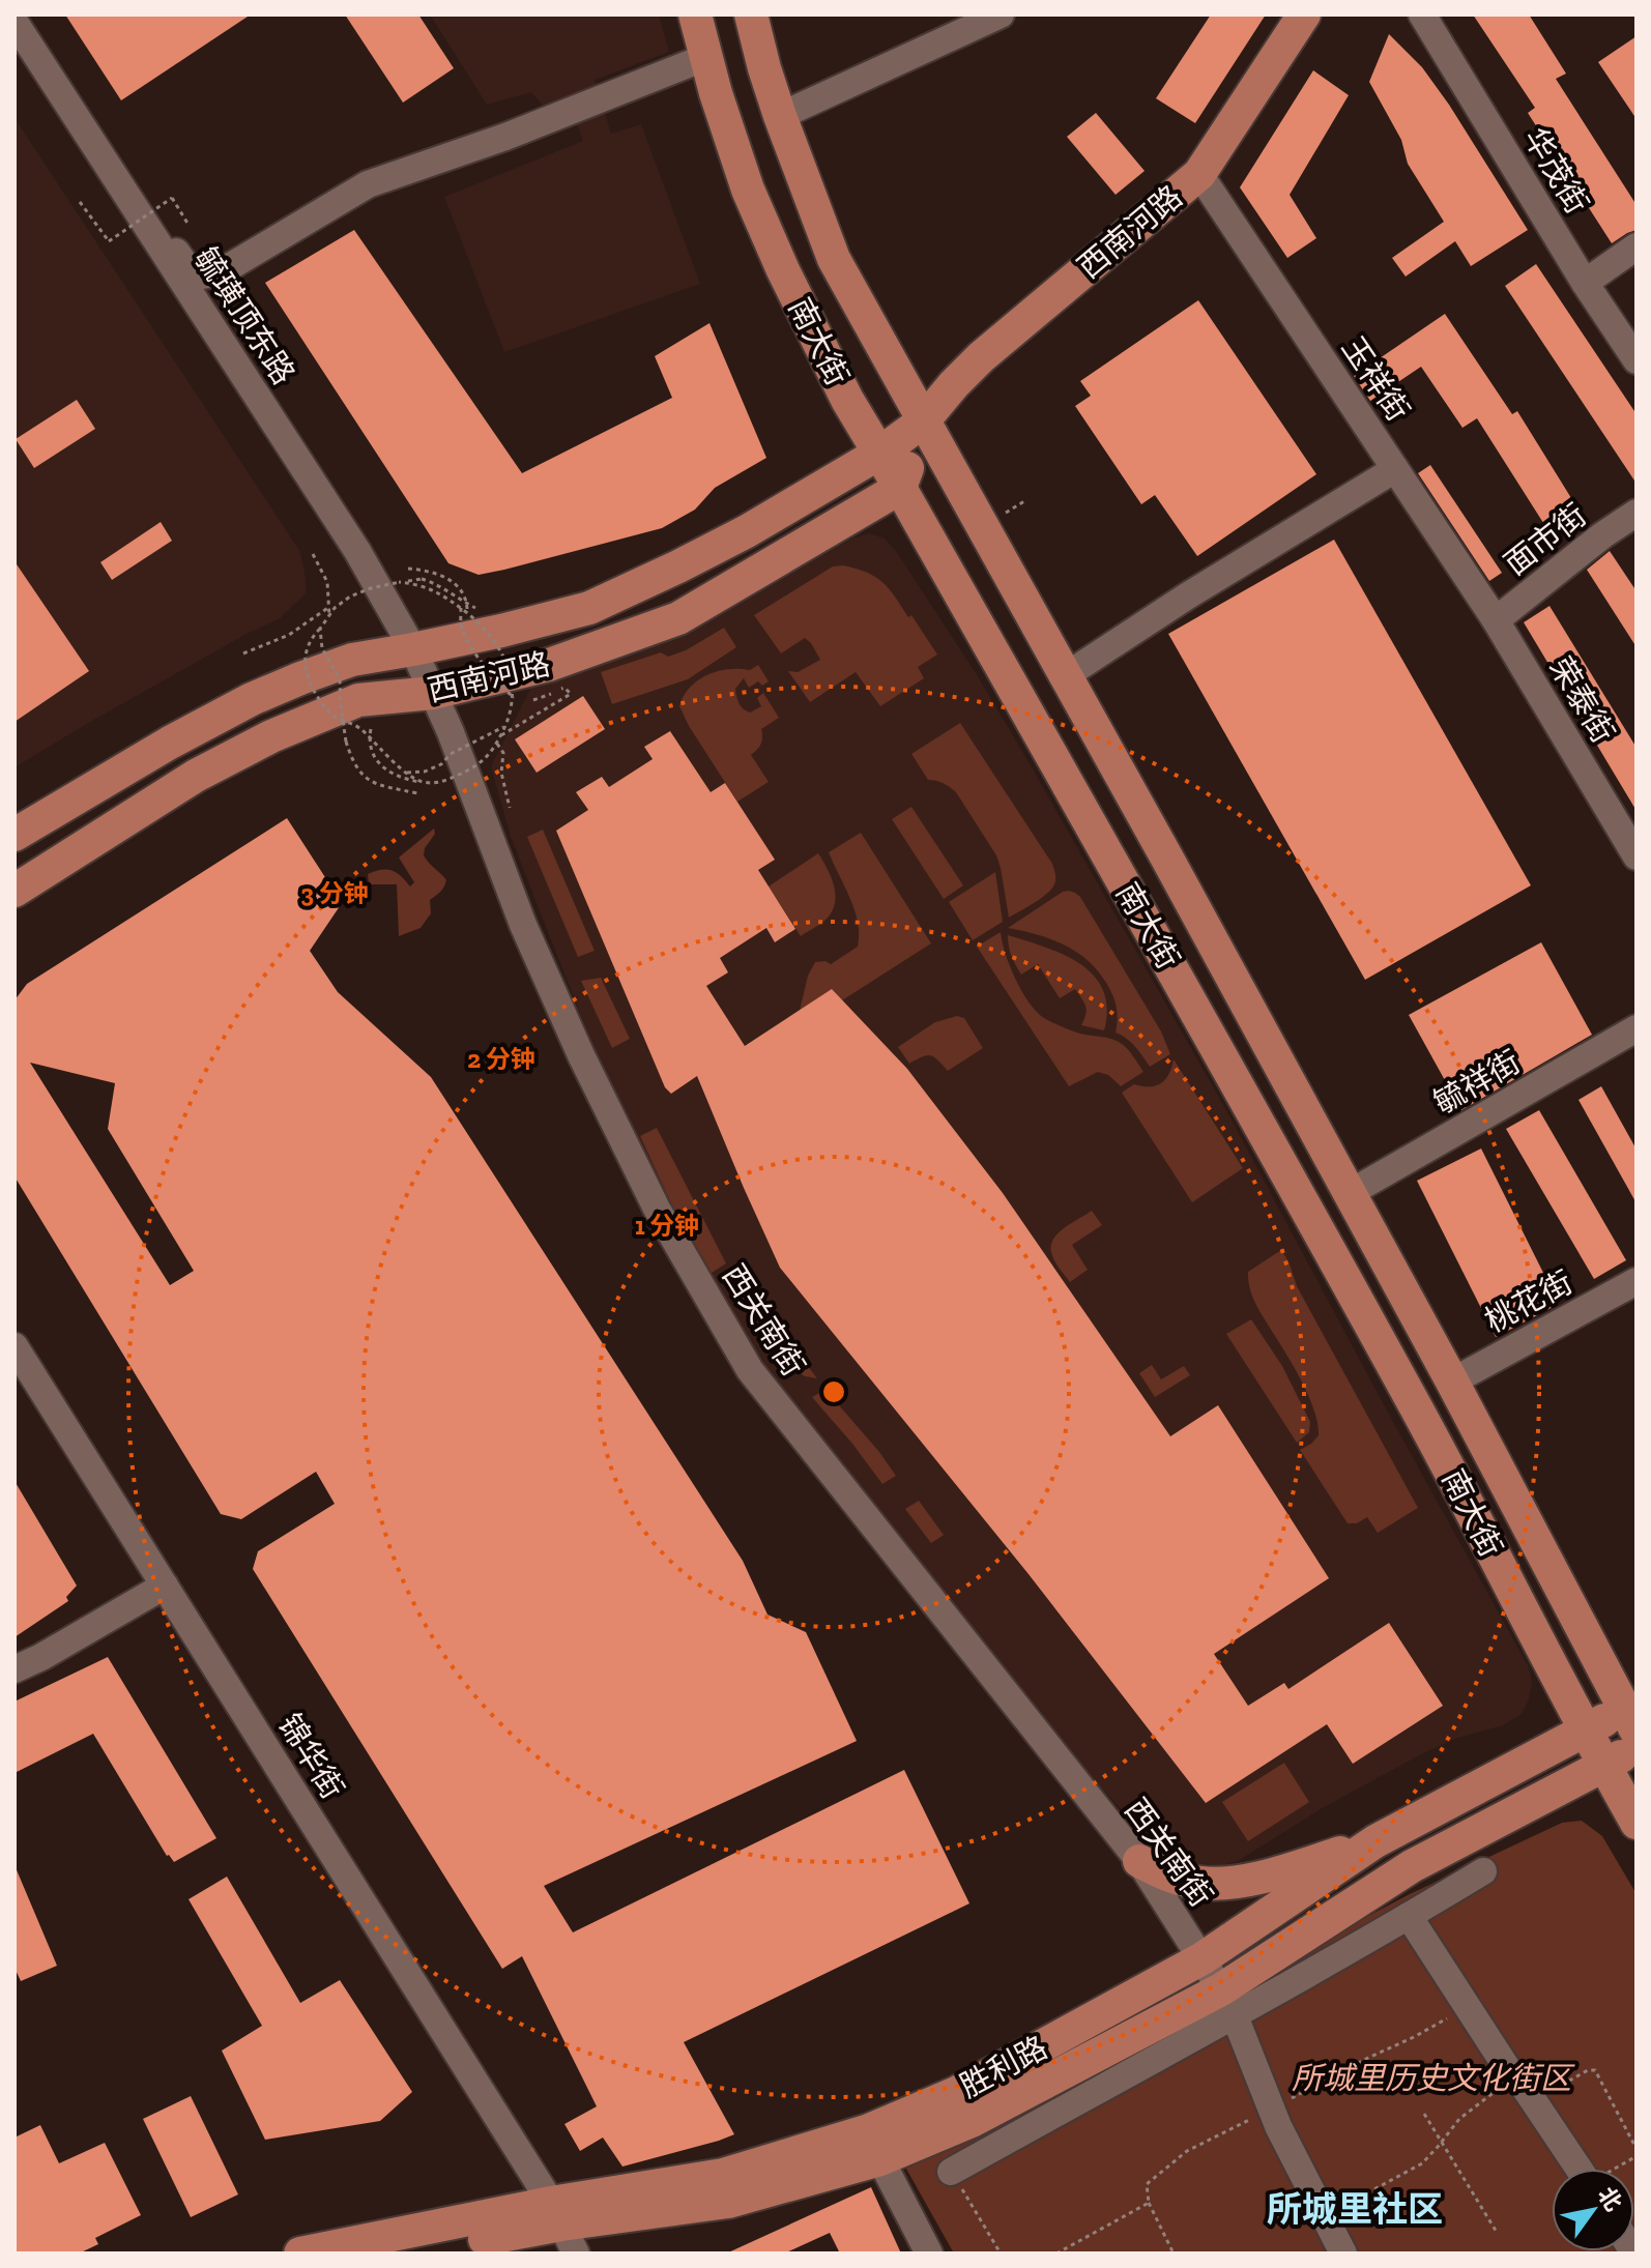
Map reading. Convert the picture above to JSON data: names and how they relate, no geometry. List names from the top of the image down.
{
  "streets": {
    "main road": ["西南河路", "南大街", "胜利路"],
    "street": [
      "华茂街",
      "毓璜顶东路",
      "玉祥街",
      "面市街",
      "荣泰街",
      "毓祥街",
      "桃花街",
      "西关南街",
      "锦华街"
    ]
  },
  "crossings": [
    ["西南河路", "毓璜顶东路"],
    ["西南河路", "南大街"],
    ["西南河路", "玉祥街"],
    ["西南河路", "西关南街"],
    ["毓璜顶东路", "西关南街"],
    ["南大街", "毓祥街"],
    ["南大街", "桃花街"],
    ["南大街", "胜利路"],
    ["玉祥街", "面市街"],
    ["玉祥街", "荣泰街"],
    ["面市街", "荣泰街"],
    ["西关南街", "胜利路"],
    ["锦华街", "胜利路"]
  ],
  "districts": ["所城里社区"],
  "parks": ["所城里历史文化街区"],
  "north": "top right",
  "rings": ["3 分钟", "2 分钟", "1 分钟"]
}
